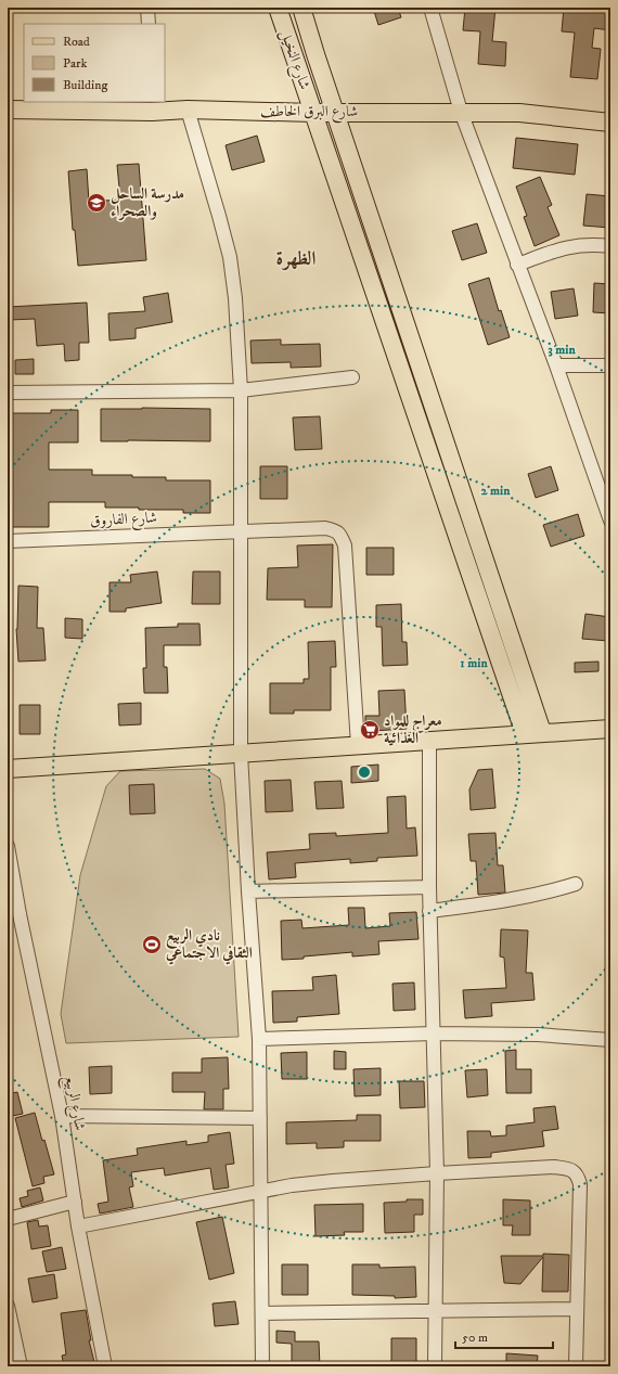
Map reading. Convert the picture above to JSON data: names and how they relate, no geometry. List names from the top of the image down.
{
  "streets": {
    "main road": ["شارع النخيل", "شارع البرق الخاطف"],
    "street": ["شارع الفاروق", "شارع الربيع"]
  },
  "crossings": [
    ["شارع النخيل", "شارع البرق الخاطف"]
  ],
  "districts": ["الظهرة"],
  "places": {
    "school or university": ["مدرسة الساحل والصحراء"],
    "supermarket": ["معراج للمواد الغذائية"],
    "sports": ["نادي الربيع الثقافي الاجتماعي"]
  },
  "legend": ["Road", "Park", "Building"],
  "scale_bar": "50 m",
  "rings": ["3 min", "2 min", "1 min"]
}
